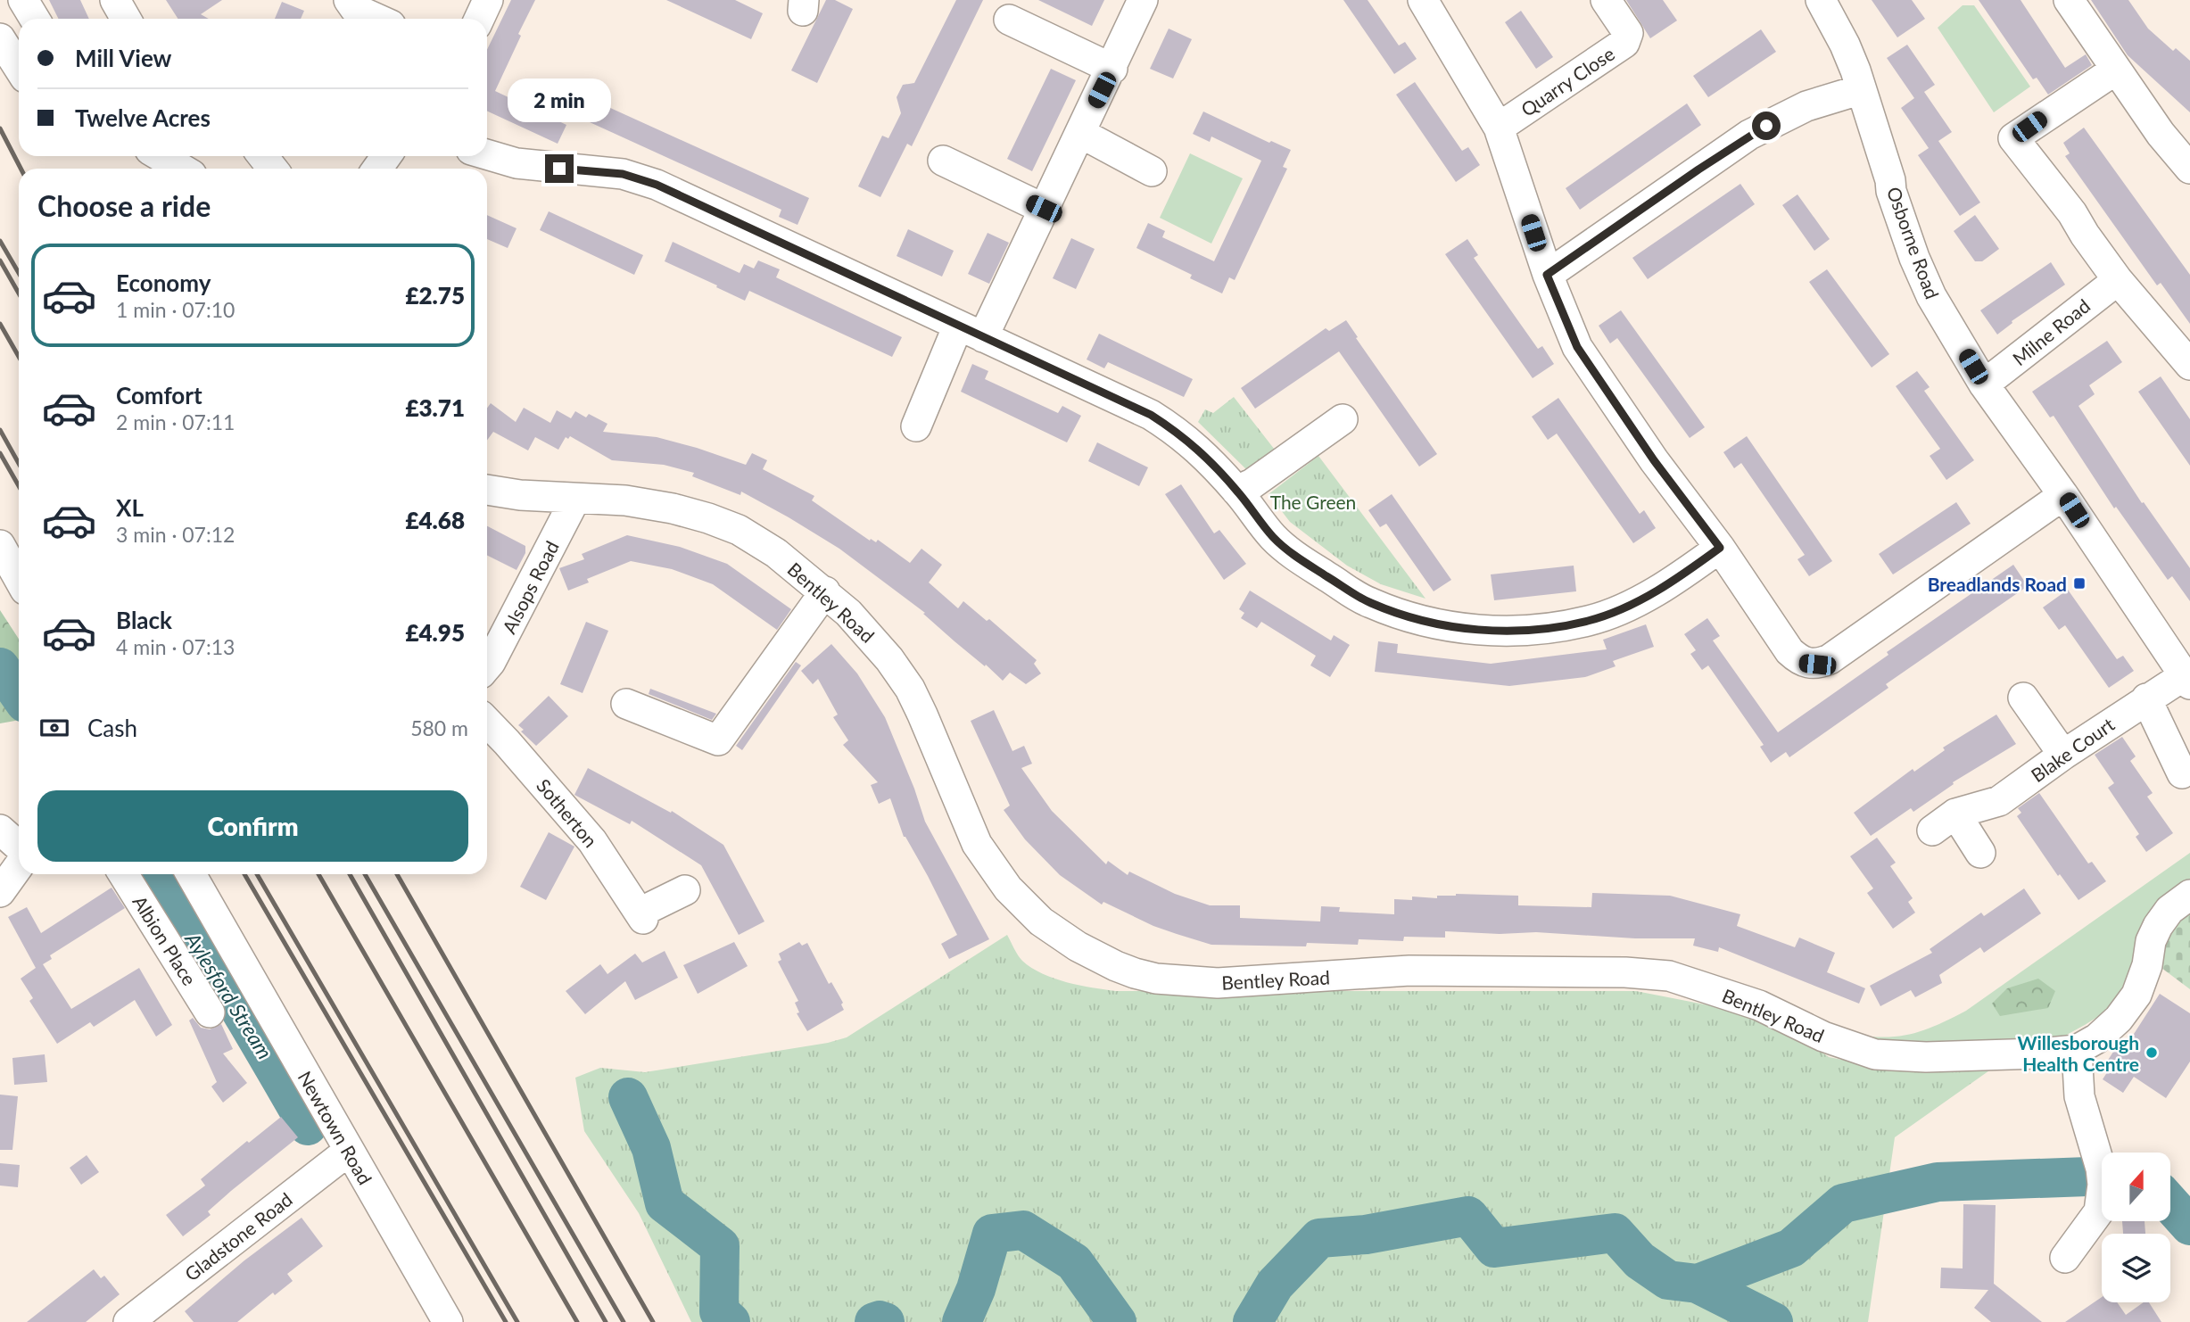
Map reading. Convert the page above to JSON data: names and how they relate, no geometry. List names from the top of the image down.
{
  "streets": {
    "street": [
      "Quarry Close",
      "Osborne Road",
      "Milne Road",
      "Alsops Road",
      "Bentley Road",
      "Blake Court",
      "Sotherton",
      "Albion Place",
      "Newtown Road",
      "Gladstone Road"
    ]
  },
  "crossings": [
    ["Osborne Road", "Milne Road"],
    ["Osborne Road", "Blake Court"],
    ["Alsops Road", "Bentley Road"],
    ["Newtown Road", "Gladstone Road"]
  ],
  "water": ["Aylesford Stream"],
  "parks": ["The Green"],
  "places": {
    "transit": ["Breadlands Road"],
    "other": ["Willesborough Health Centre"]
  },
  "north": "top",
  "page": {
    "banner": ["Mill View", "Twelve Acres"],
    "bubble": "2 min",
    "heading": "Choose a ride",
    "list": [
      {
        "name": "Economy",
        "note": "1 min · 07:10",
        "value": "£2.75"
      },
      {
        "name": "Comfort",
        "note": "2 min · 07:11",
        "value": "£3.71"
      },
      {
        "name": "XL",
        "note": "3 min · 07:12",
        "value": "£4.68"
      },
      {
        "name": "Black",
        "note": "4 min · 07:13",
        "value": "£4.95"
      }
    ],
    "pay": ["Cash", "580 m"],
    "buttons": "Confirm"
  }
}
